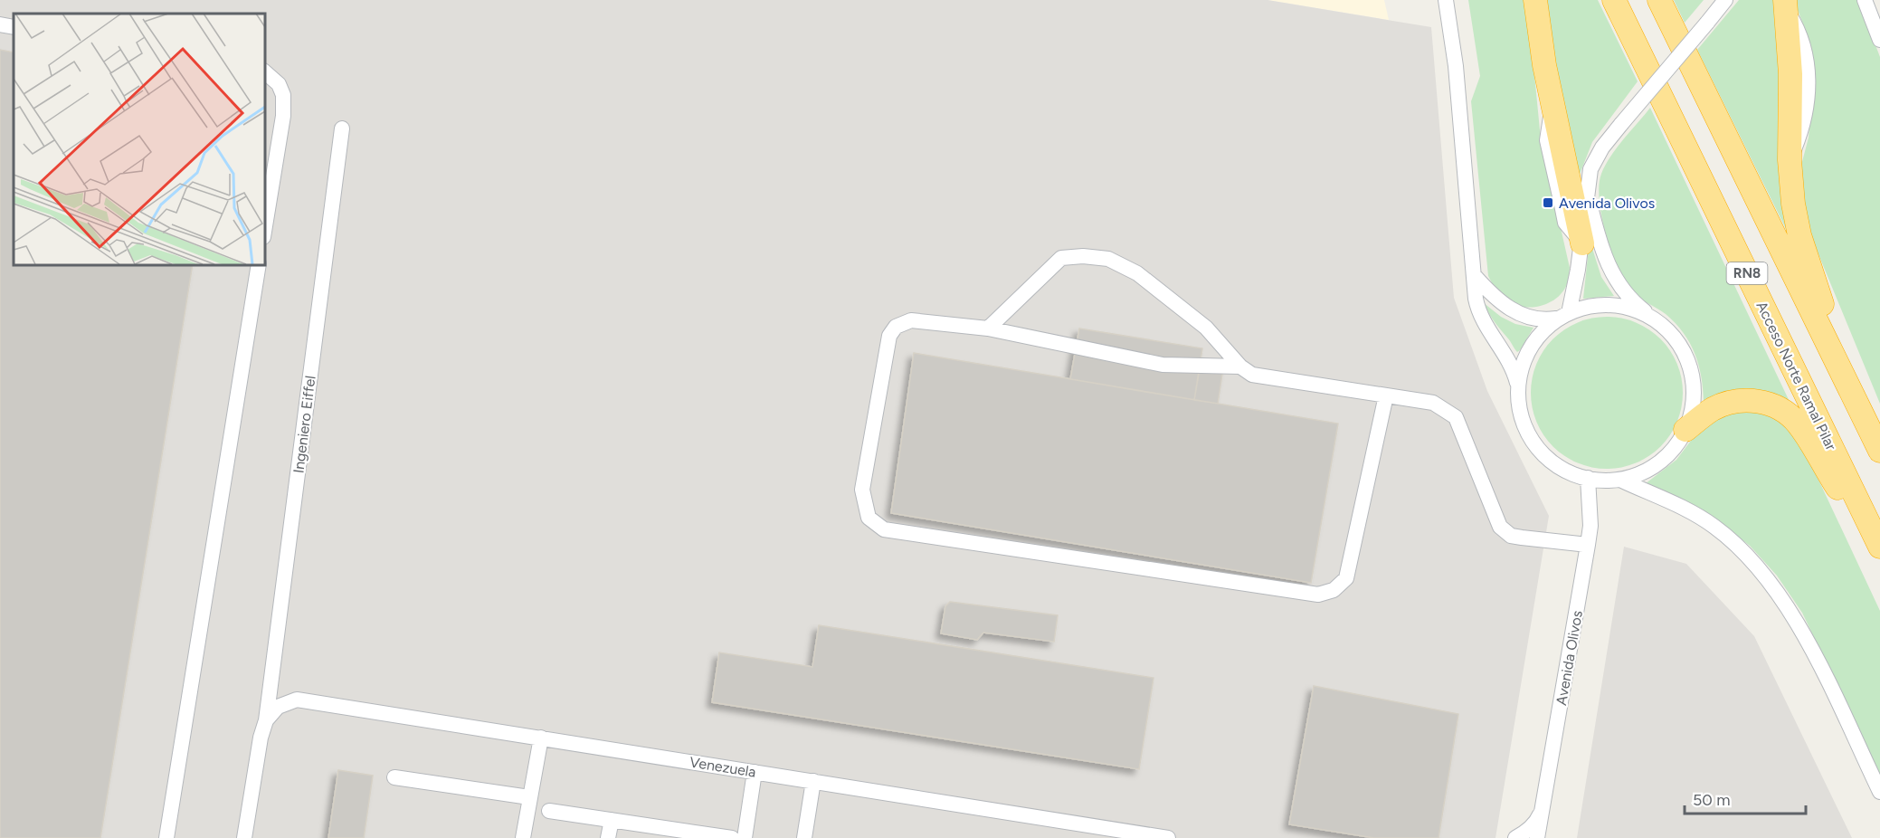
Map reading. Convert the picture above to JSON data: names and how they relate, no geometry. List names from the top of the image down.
{
  "streets": {
    "highway": ["RN8", "Acceso Norte Ramal Pilar"],
    "street": ["Ingeniero Eiffel", "Avenida Olivos", "Venezuela"]
  },
  "crossings": [
    ["Ingeniero Eiffel", "Venezuela"]
  ],
  "places": {
    "transit": ["Avenida Olivos"]
  },
  "scale_bar": "50 m"
}
